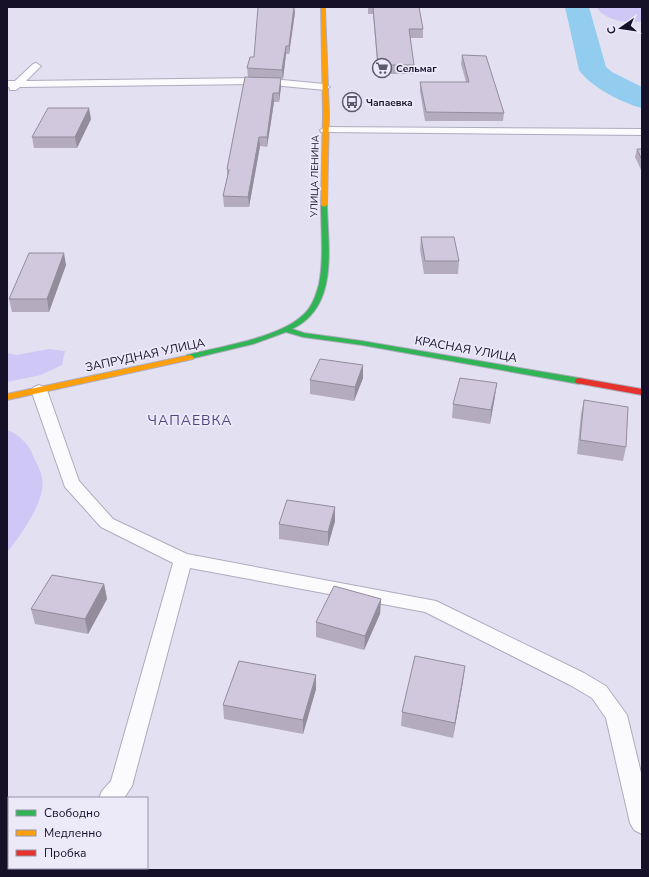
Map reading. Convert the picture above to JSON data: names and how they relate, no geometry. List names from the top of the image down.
{
  "streets": {
    "street": ["УЛИЦА ЛЕНИНА", "КРАСНАЯ УЛИЦА", "ЗАПРУДНАЯ УЛИЦА"]
  },
  "crossings": [
    ["УЛИЦА ЛЕНИНА", "КРАСНАЯ УЛИЦА"],
    ["УЛИЦА ЛЕНИНА", "ЗАПРУДНАЯ УЛИЦА"],
    ["КРАСНАЯ УЛИЦА", "ЗАПРУДНАЯ УЛИЦА"]
  ],
  "districts": ["ЧАПАЕВКА"],
  "places": {
    "supermarket": ["Сельмаг"],
    "bus stop": ["Чапаевка"]
  },
  "legend": ["Свободно", "Медленно", "Пробка"],
  "north": "left"
}
